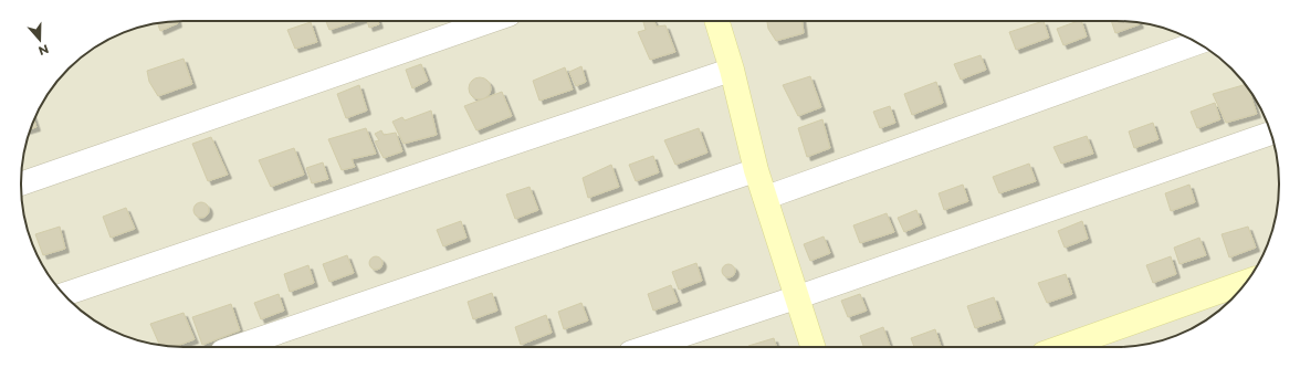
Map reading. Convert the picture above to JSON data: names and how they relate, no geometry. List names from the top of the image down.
{
  "north": "bottom"
}
